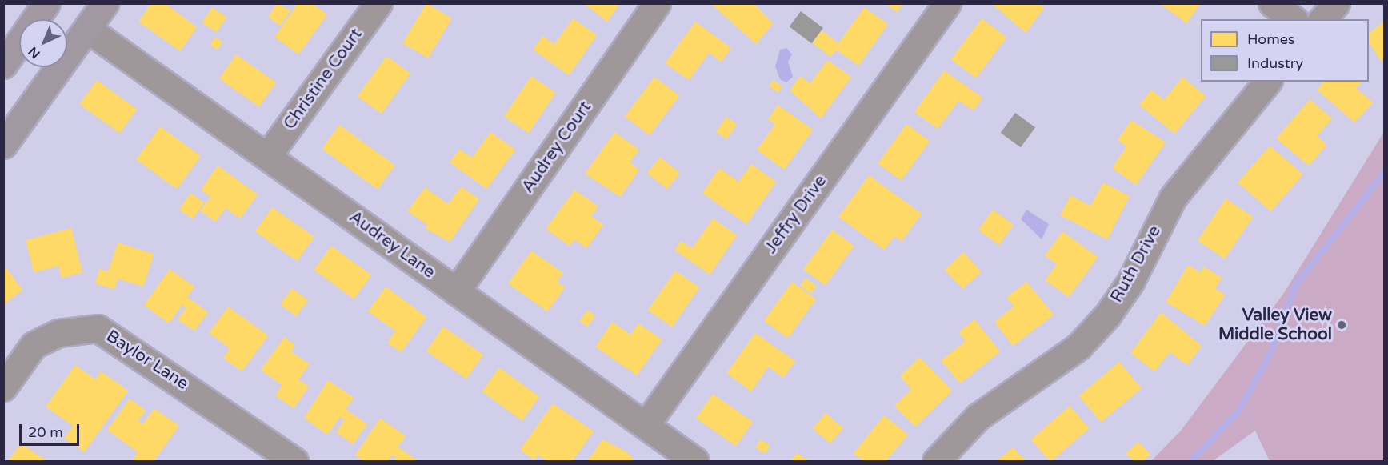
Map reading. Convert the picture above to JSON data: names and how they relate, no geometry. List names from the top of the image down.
{
  "streets": {
    "street": [
      "Christine Court",
      "Audrey Court",
      "Jeffry Drive",
      "Audrey Lane",
      "Ruth Drive",
      "Baylor Lane"
    ]
  },
  "crossings": [
    ["Christine Court", "Audrey Lane"],
    ["Audrey Court", "Audrey Lane"],
    ["Jeffry Drive", "Audrey Lane"]
  ],
  "places": ["Valley View Middle School"],
  "legend": ["Homes", "Industry"],
  "scale_bar": "20 m",
  "north": "bottom left"
}
